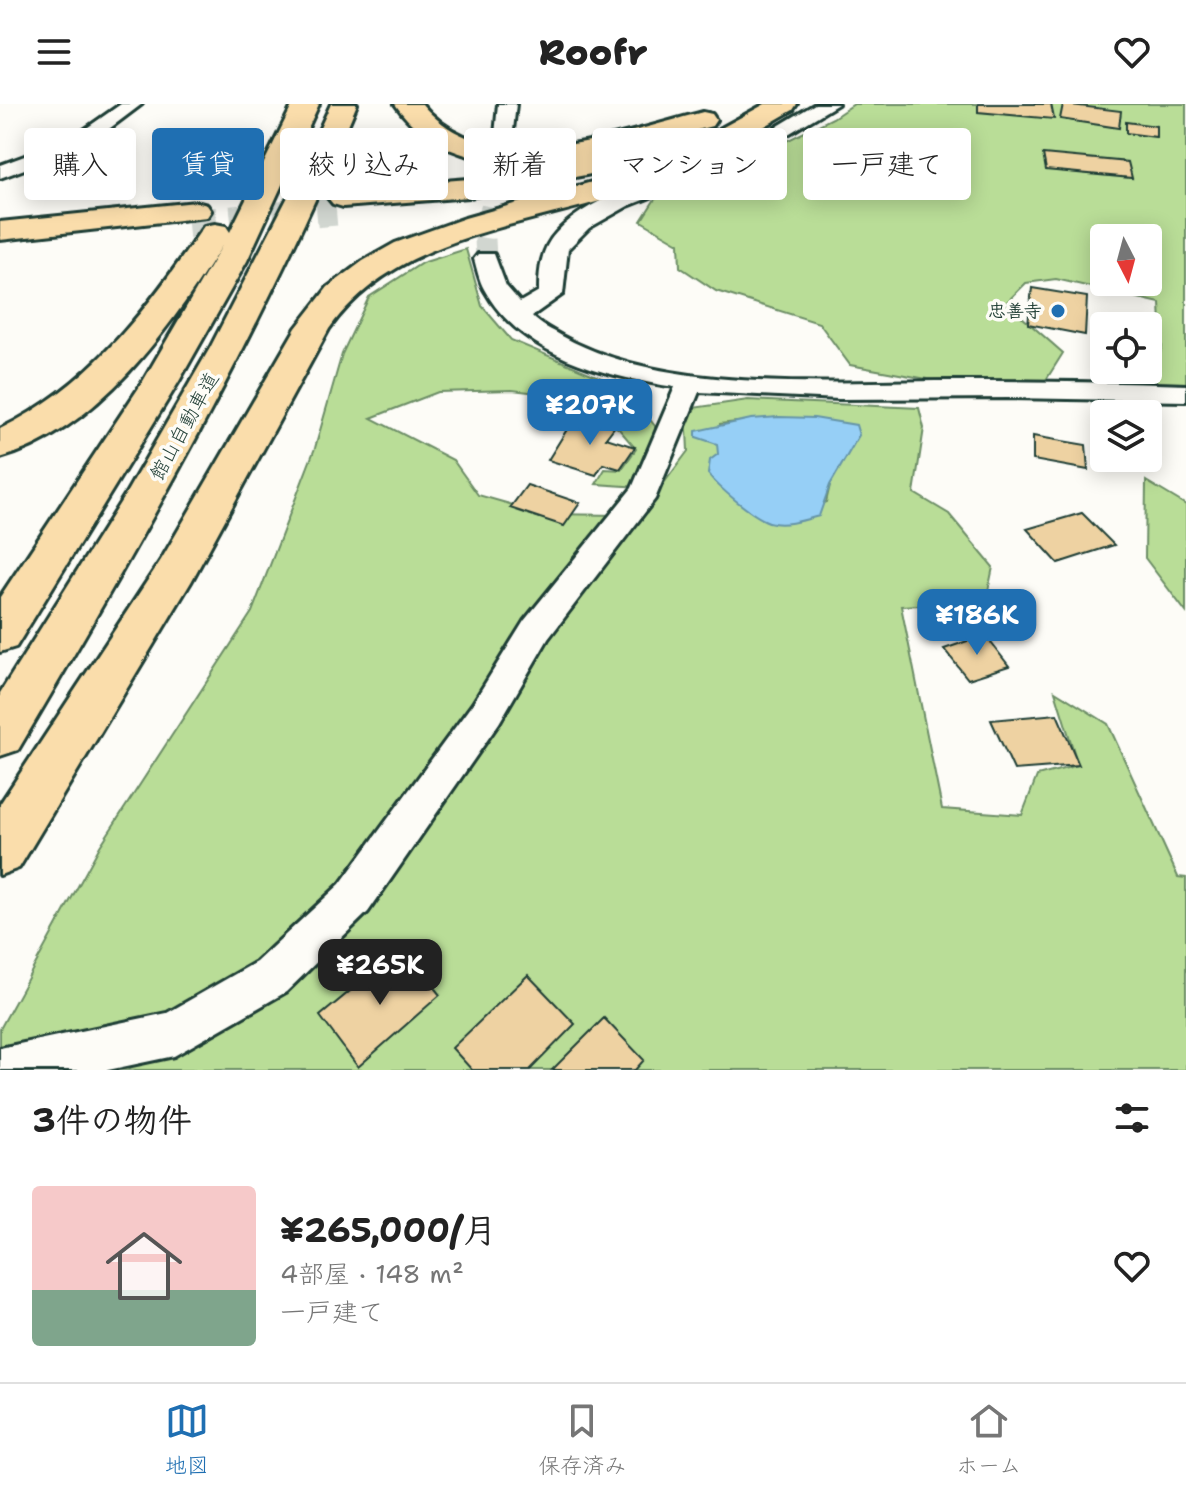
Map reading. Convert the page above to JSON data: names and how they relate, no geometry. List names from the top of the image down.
{
  "streets": {
    "highway": ["館山自動車道"]
  },
  "places": ["忠善寺"],
  "north": "bottom",
  "page": {
    "header": "Roofr",
    "chip": [
      "購入",
      "賃貸",
      "絞り込み",
      "新着",
      "マンション",
      "一戸建て"
    ],
    "price": ["¥207K", "¥186K", "¥265K"],
    "heading": "3件の物件",
    "list": [
      {
        "name": "¥265,000/月",
        "note": "4部屋 · 148 m² · 一戸建て"
      }
    ],
    "tabs": ["地図", "保存済み", "ホーム"]
  }
}
